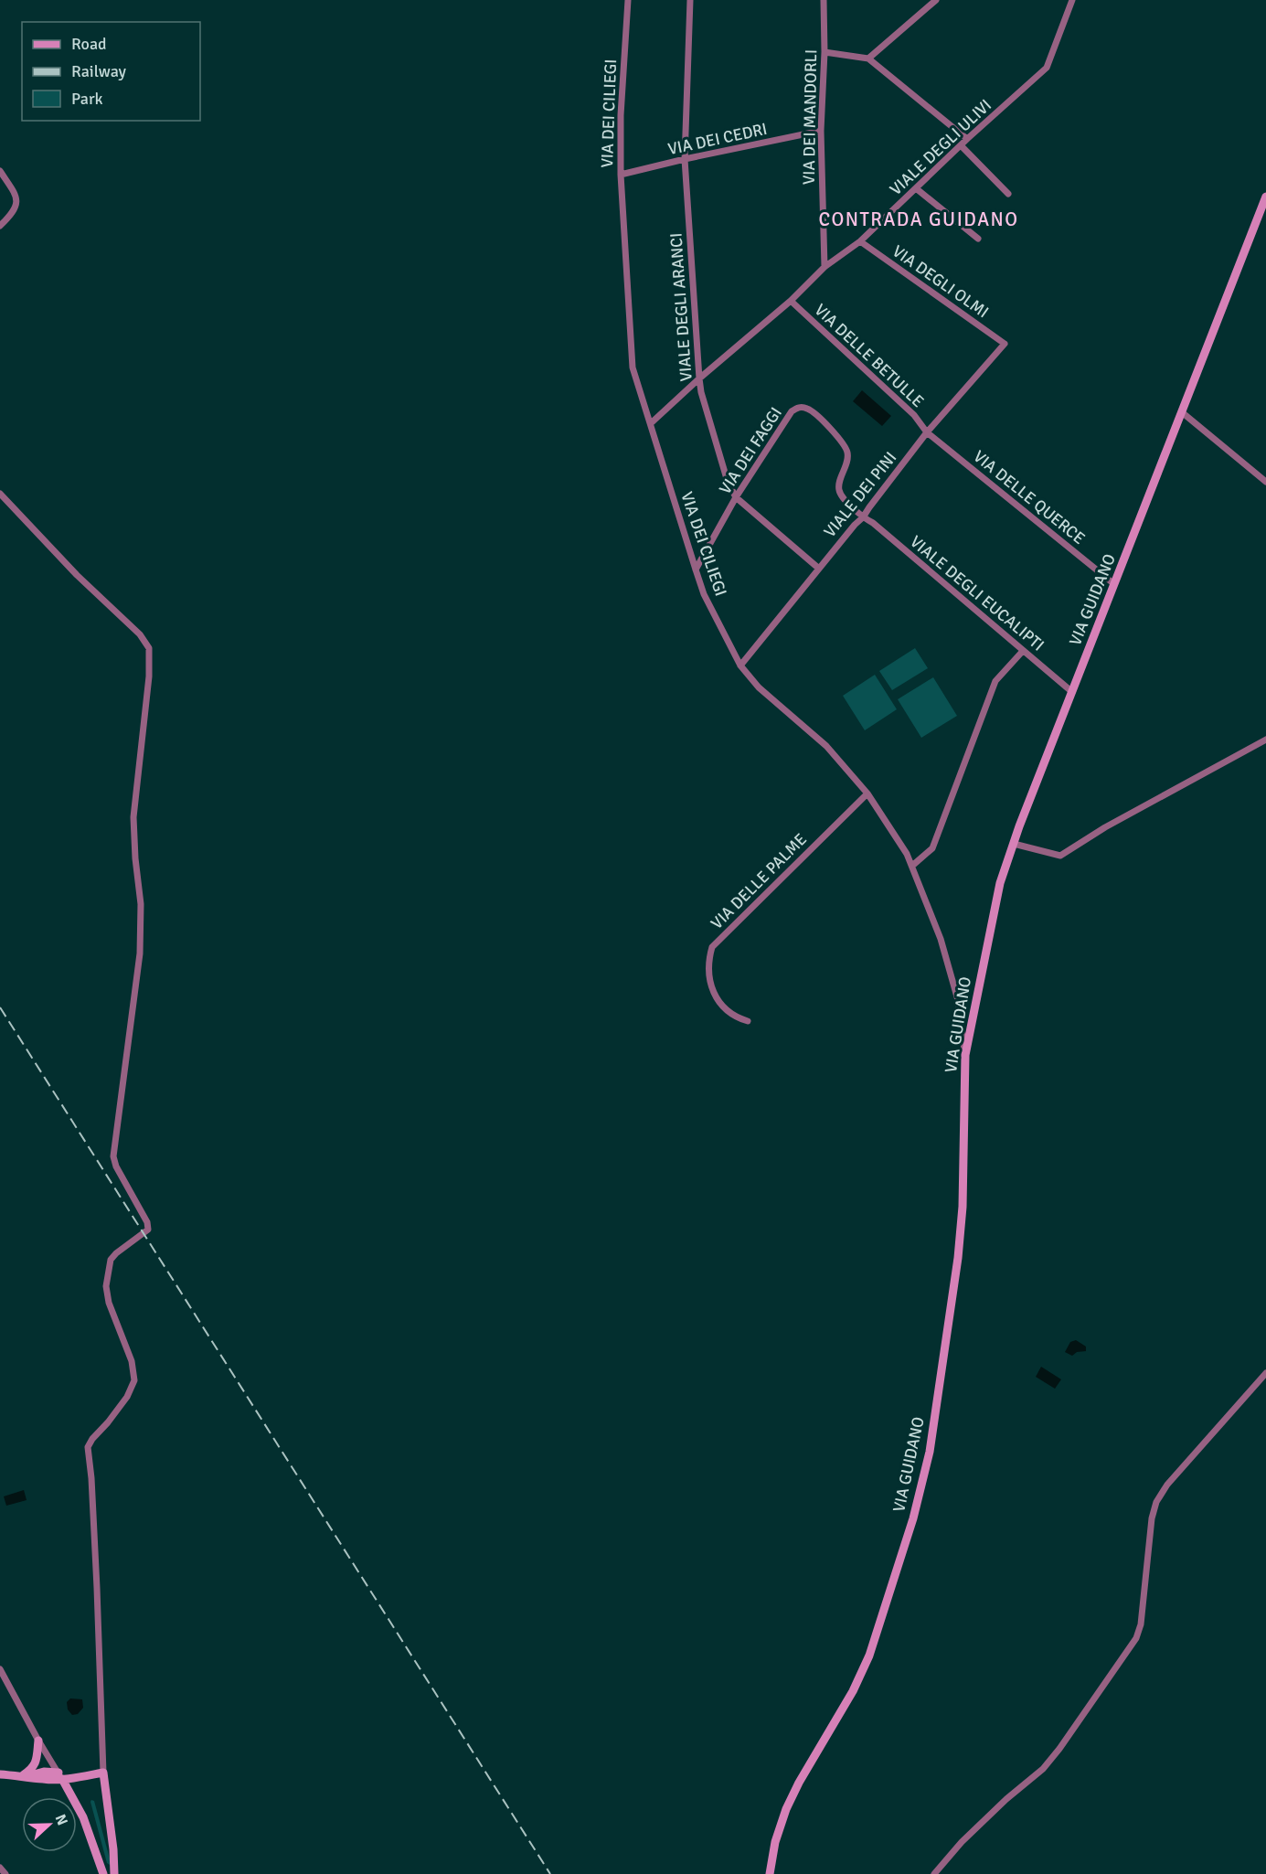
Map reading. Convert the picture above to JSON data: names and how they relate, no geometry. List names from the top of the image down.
{
  "streets": {
    "main road": ["VIA GUIDANO"],
    "street": [
      "VIA DEI CILIEGI",
      "VIA DEI MANDORLI",
      "VIA DEI CEDRI",
      "VIALE DEGLI ULIVI",
      "VIA DEGLI OLMI",
      "VIALE DEGLI ARANCI",
      "VIA DELLE BETULLE",
      "VIA DEI FAGGI",
      "VIALE DEI PINI",
      "VIA DELLE QUERCE",
      "VIALE DEGLI EUCALIPTI",
      "VIA DELLE PALME"
    ]
  },
  "crossings": [
    ["VIA DEI CILIEGI", "VIA DEI CEDRI"],
    ["VIA DEI CILIEGI", "VIALE DEGLI ULIVI"],
    ["VIA DEI CILIEGI", "VIA DEI FAGGI"],
    ["VIA DEI CILIEGI", "VIALE DEI PINI"],
    ["VIA DEI CILIEGI", "VIA GUIDANO"],
    ["VIA DEI CILIEGI", "VIA DELLE PALME"],
    ["VIA DEI MANDORLI", "VIA DEI CEDRI"],
    ["VIA DEI MANDORLI", "VIALE DEGLI ULIVI"],
    ["VIA DEI CEDRI", "VIALE DEGLI ARANCI"],
    ["VIALE DEGLI ULIVI", "VIA DEGLI OLMI"],
    ["VIALE DEGLI ULIVI", "VIALE DEGLI ARANCI"],
    ["VIALE DEGLI ULIVI", "VIA DELLE BETULLE"],
    ["VIA DEGLI OLMI", "VIALE DEI PINI"],
    ["VIALE DEGLI ARANCI", "VIA DEI FAGGI"],
    ["VIALE DEGLI ARANCI", "VIALE DEI PINI"],
    ["VIA DELLE BETULLE", "VIALE DEI PINI"],
    ["VIA DELLE BETULLE", "VIA DELLE QUERCE"],
    ["VIA DEI FAGGI", "VIALE DEGLI EUCALIPTI"],
    ["VIALE DEI PINI", "VIA DELLE QUERCE"],
    ["VIALE DEI PINI", "VIALE DEGLI EUCALIPTI"],
    ["VIA DELLE QUERCE", "VIA GUIDANO"],
    ["VIALE DEGLI EUCALIPTI", "VIA GUIDANO"]
  ],
  "districts": ["CONTRADA GUIDANO"],
  "legend": ["Road", "Railway", "Park"],
  "north": "right"
}
